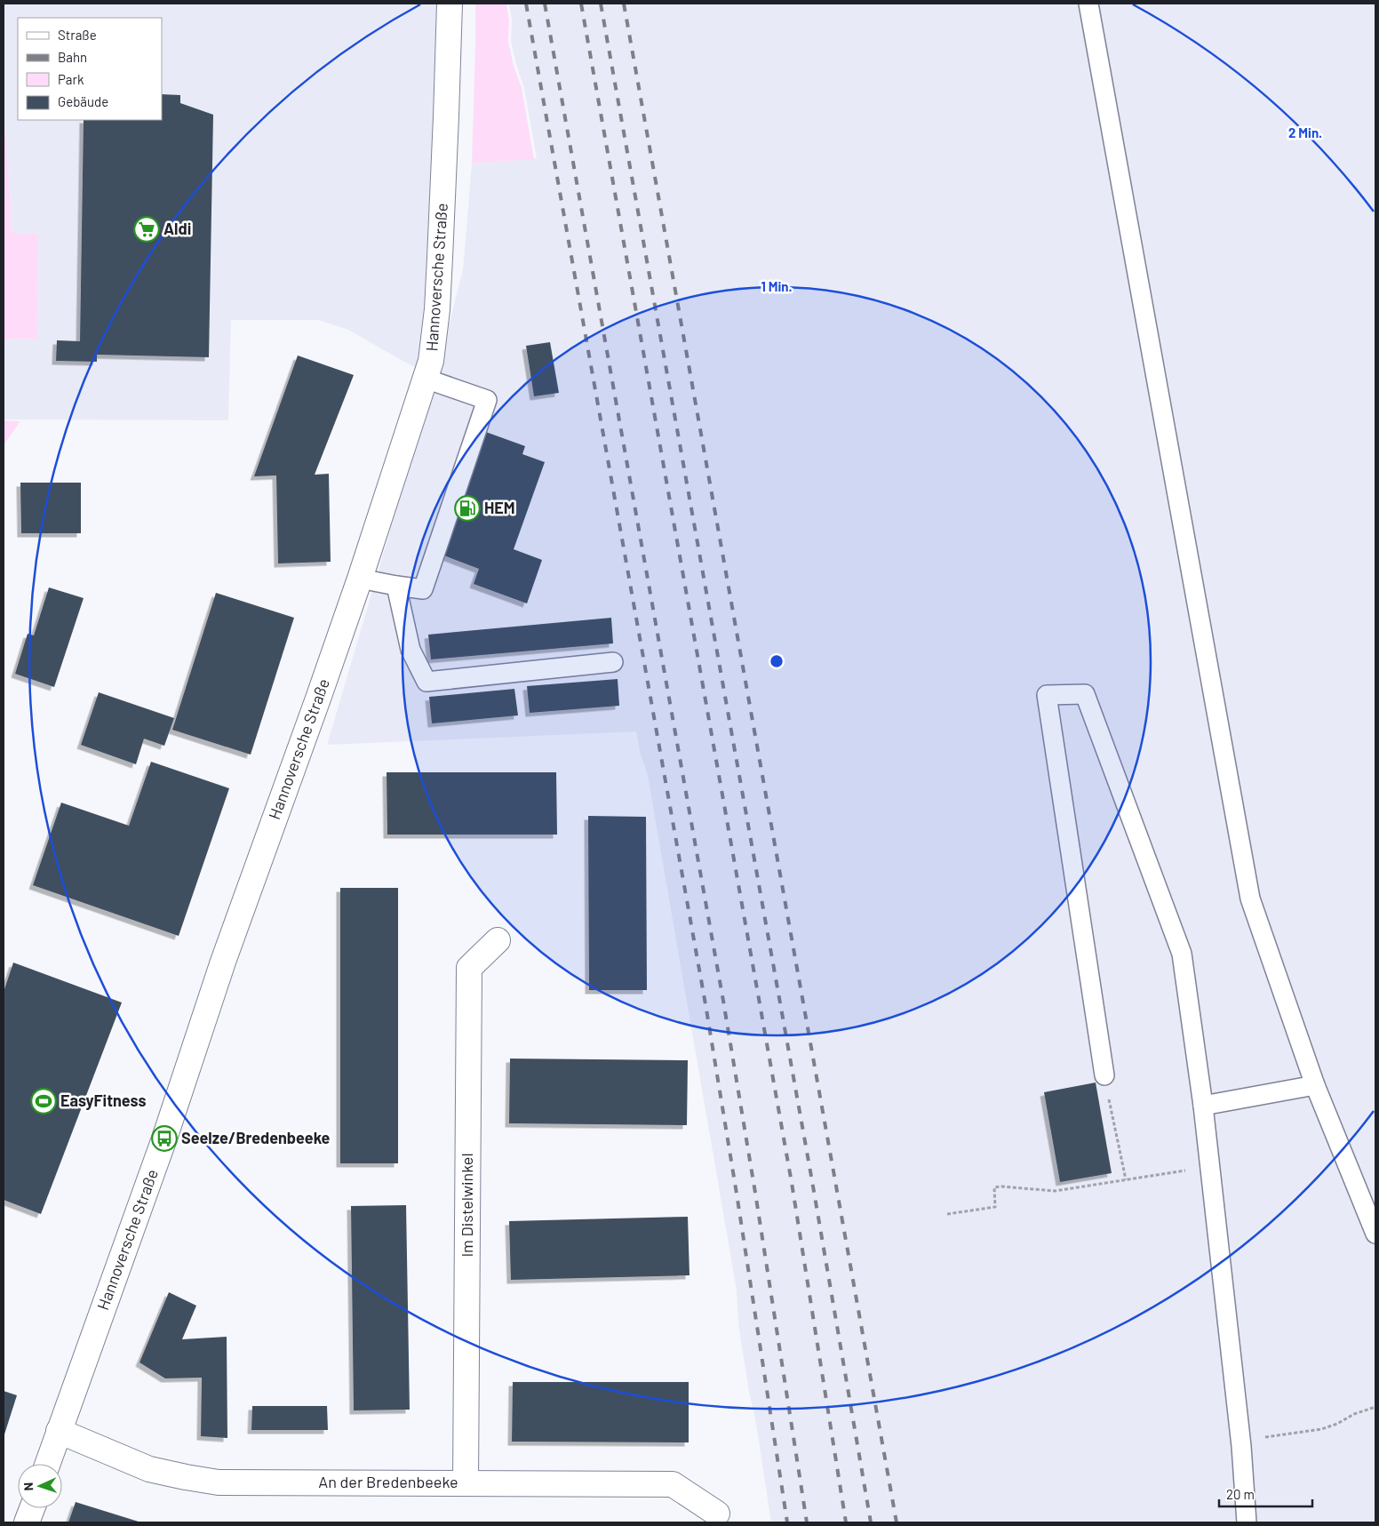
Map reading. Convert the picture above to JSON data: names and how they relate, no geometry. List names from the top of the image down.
{
  "streets": {
    "street": ["Hannoversche Straße", "Im Distelwinkel", "An der Bredenbeeke"]
  },
  "crossings": [
    ["Hannoversche Straße", "An der Bredenbeeke"],
    ["Im Distelwinkel", "An der Bredenbeeke"]
  ],
  "places": {
    "supermarket": ["Aldi"],
    "fuel station": ["HEM"],
    "sports": ["EasyFitness"],
    "bus stop": ["Seelze/Bredenbeeke"]
  },
  "legend": [
    "Straße",
    "Bahn",
    "Park",
    "Gebäude"
  ],
  "scale_bar": "20 m",
  "north": "left",
  "rings": ["2 Min.", "1 Min."]
}
